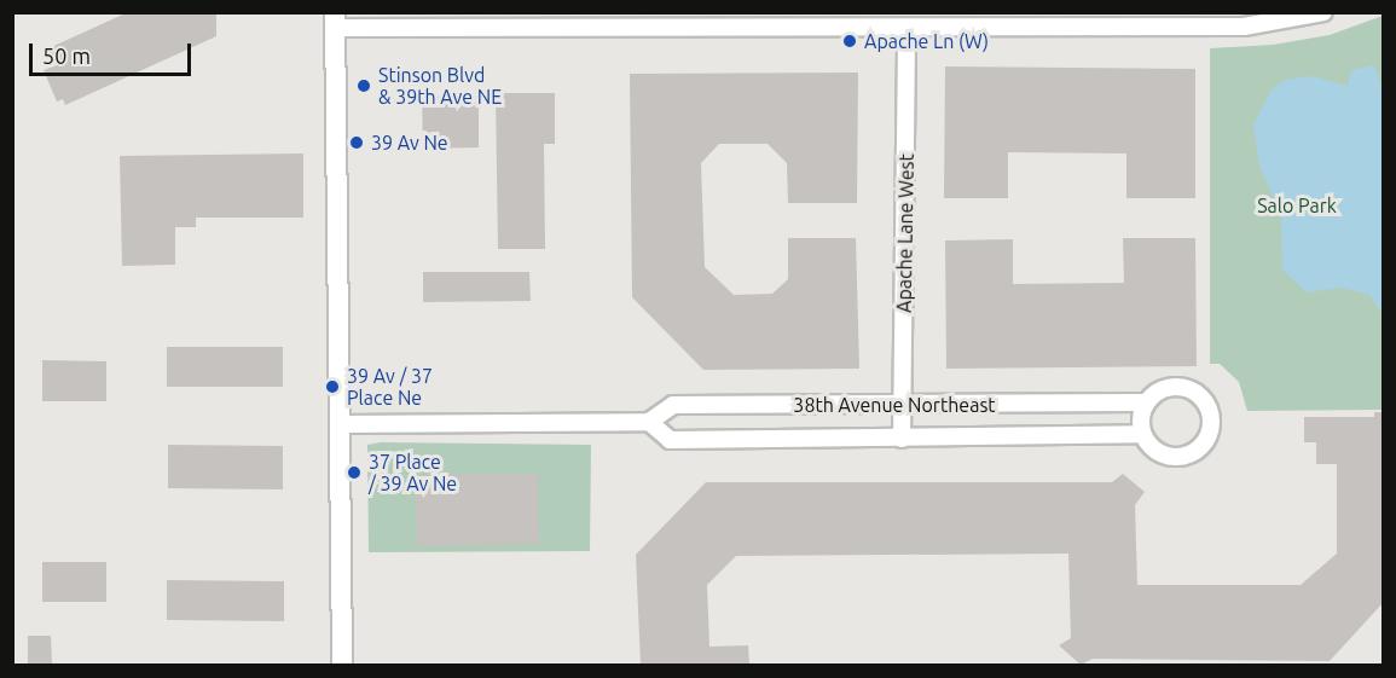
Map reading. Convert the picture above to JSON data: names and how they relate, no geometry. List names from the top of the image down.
{
  "streets": {
    "street": ["Apache Lane West", "38th Avenue Northeast"]
  },
  "crossings": [
    ["Apache Lane West", "38th Avenue Northeast"]
  ],
  "parks": ["Salo Park"],
  "places": [
    "Apache Ln (W)",
    "Stinson Blvd & 39th Ave NE",
    "39 Av Ne",
    "39 Av / 37 Place Ne",
    "37 Place / 39 Av Ne"
  ],
  "scale_bar": "50 m"
}
